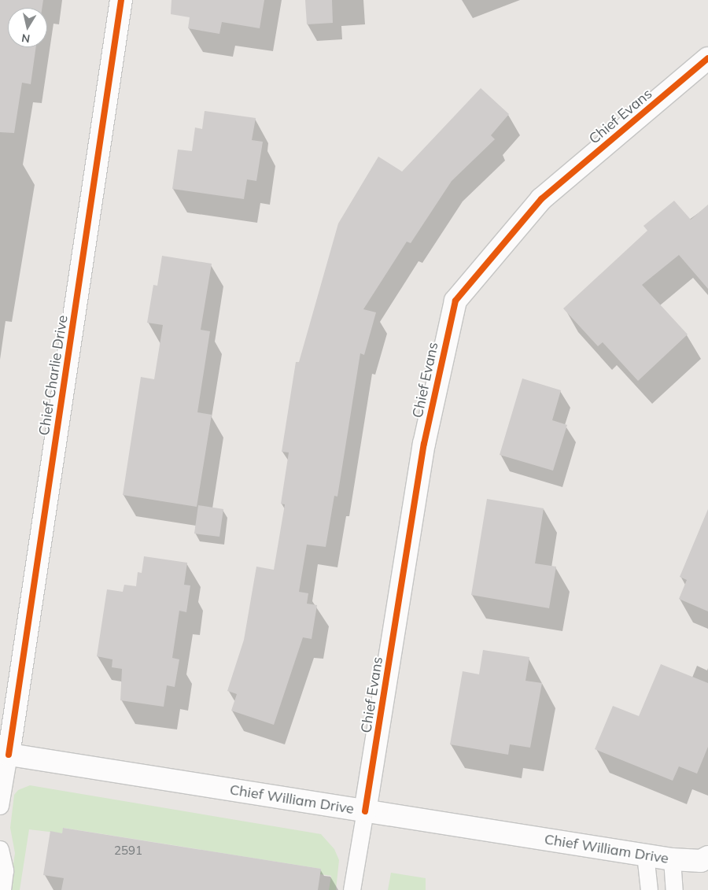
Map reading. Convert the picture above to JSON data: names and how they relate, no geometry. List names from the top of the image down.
{
  "streets": {
    "street": ["Chief Evans", "Chief Charlie Drive", "Chief William Drive"]
  },
  "crossings": [
    ["Chief Evans", "Chief William Drive"],
    ["Chief Charlie Drive", "Chief William Drive"]
  ],
  "house_numbers": ["2591"],
  "north": "bottom"
}
